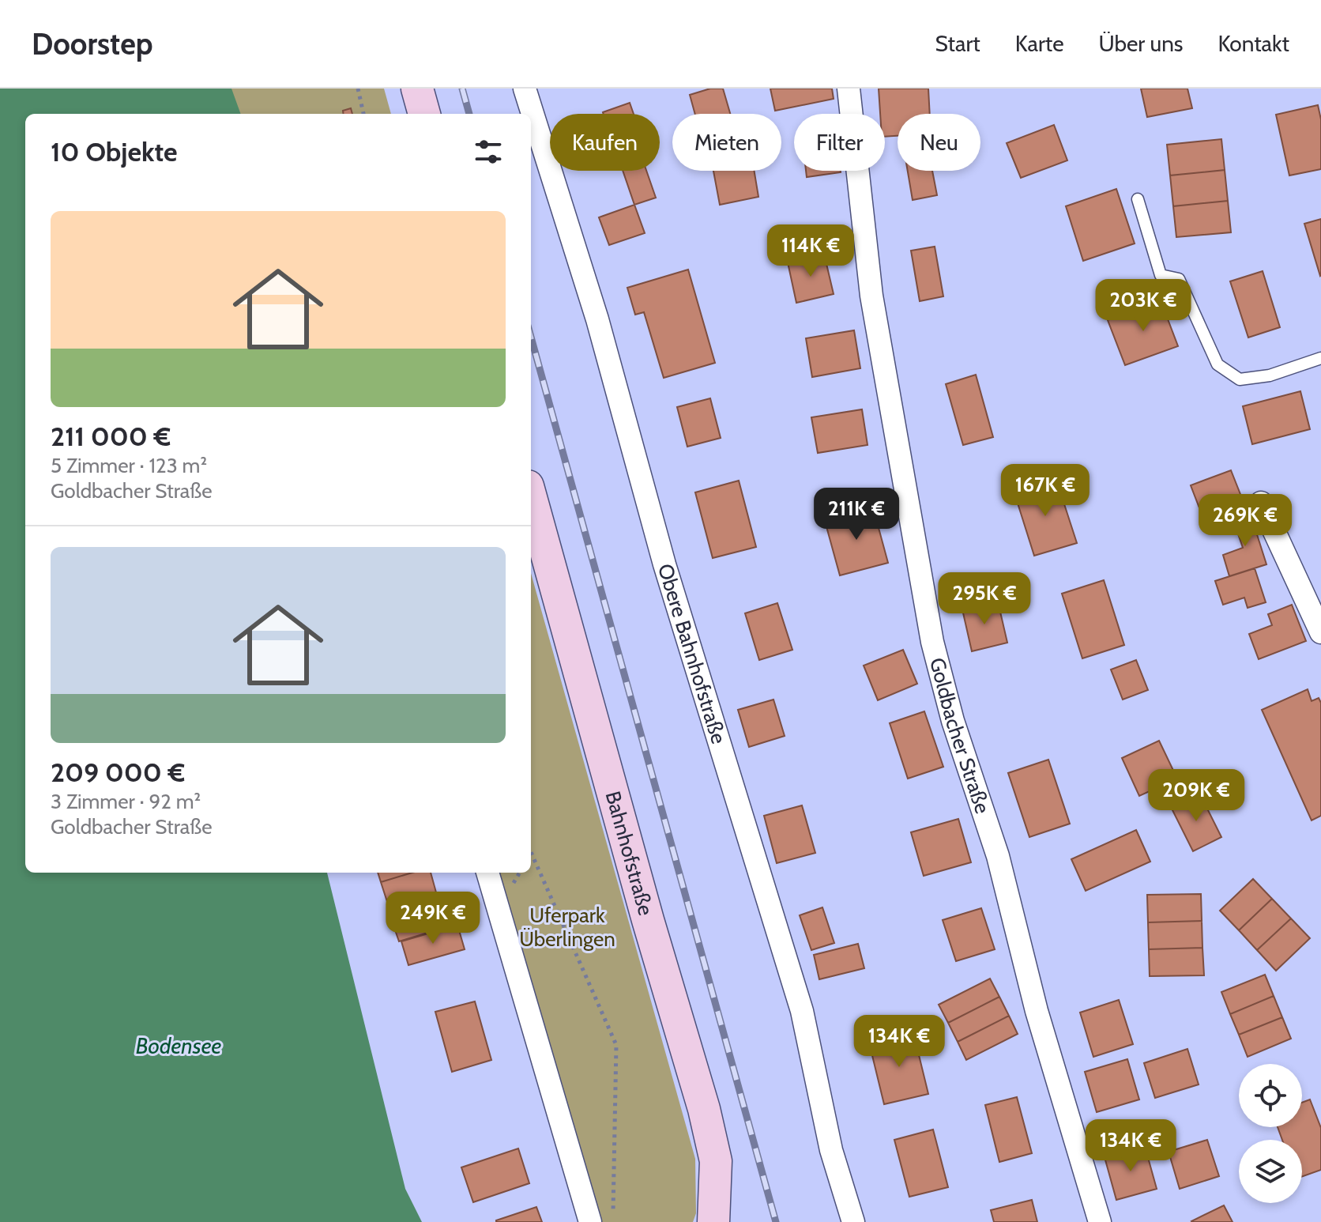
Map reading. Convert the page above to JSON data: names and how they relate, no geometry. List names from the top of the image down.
{
  "streets": {
    "street": ["Obere Bahnhofstraße", "Goldbacher Straße", "Bahnhofstraße"]
  },
  "water": ["Bodensee"],
  "parks": ["Uferpark Überlingen"],
  "page": {
    "header": "Doorstep",
    "nav": [
      "Start",
      "Karte",
      "Über uns",
      "Kontakt"
    ],
    "chip": [
      "Kaufen",
      "Mieten",
      "Filter",
      "Neu"
    ],
    "heading": "10 Objekte",
    "list": [
      {
        "name": "211 000 €",
        "note": "5 Zimmer · 123 m² · Goldbacher Straße"
      },
      {
        "name": "209 000 €",
        "note": "3 Zimmer · 92 m² · Goldbacher Straße"
      }
    ],
    "price": [
      "114K €",
      "203K €",
      "167K €",
      "211K €",
      "269K €",
      "295K €",
      "209K €",
      "249K €",
      "134K €",
      "134K €"
    ]
  }
}
